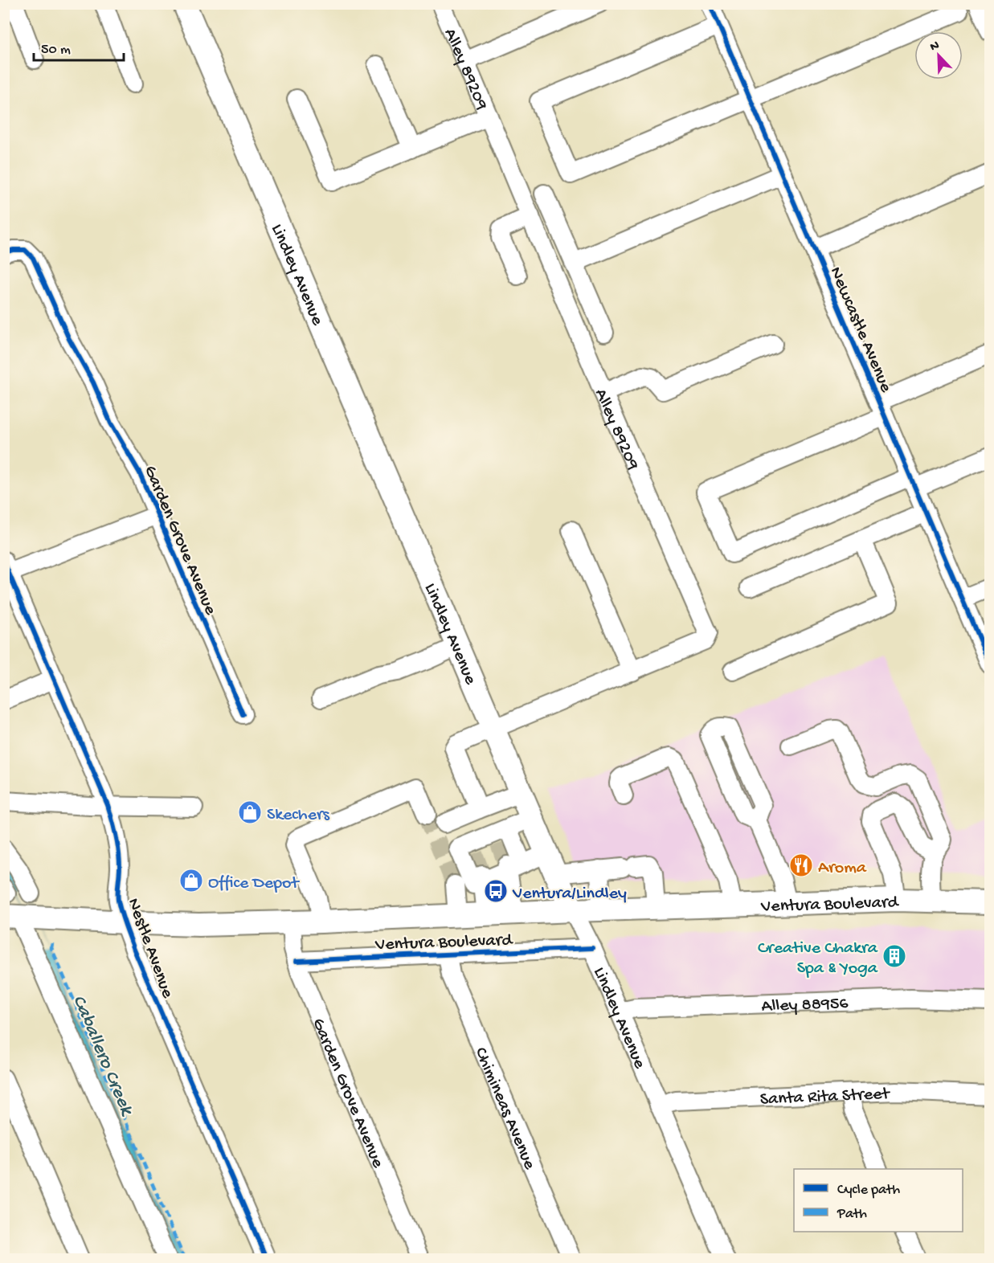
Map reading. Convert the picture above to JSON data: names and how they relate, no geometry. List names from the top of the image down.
{
  "streets": {
    "main road": ["Lindley Avenue", "Ventura Boulevard"],
    "street": [
      "Alley 89209",
      "Newcastle Avenue",
      "Garden Grove Avenue",
      "Nestle Avenue",
      "Alley 88956",
      "Santa Rita Street",
      "Chimineas Avenue"
    ]
  },
  "crossings": [
    ["Alley 89209", "Lindley Avenue"],
    ["Lindley Avenue", "Ventura Boulevard"],
    ["Lindley Avenue", "Alley 88956"],
    ["Lindley Avenue", "Santa Rita Street"],
    ["Garden Grove Avenue", "Ventura Boulevard"],
    ["Ventura Boulevard", "Nestle Avenue"],
    ["Ventura Boulevard", "Chimineas Avenue"]
  ],
  "water": ["Caballero Creek"],
  "places": {
    "shop": ["Skechers", "Office Depot"],
    "restaurant": ["Aroma"],
    "bus stop": ["Ventura/Lindley"],
    "building": ["Creative Chakra Spa & Yoga"]
  },
  "legend": ["Cycle path", "Path"],
  "scale_bar": "50 m",
  "north": "top left"
}
